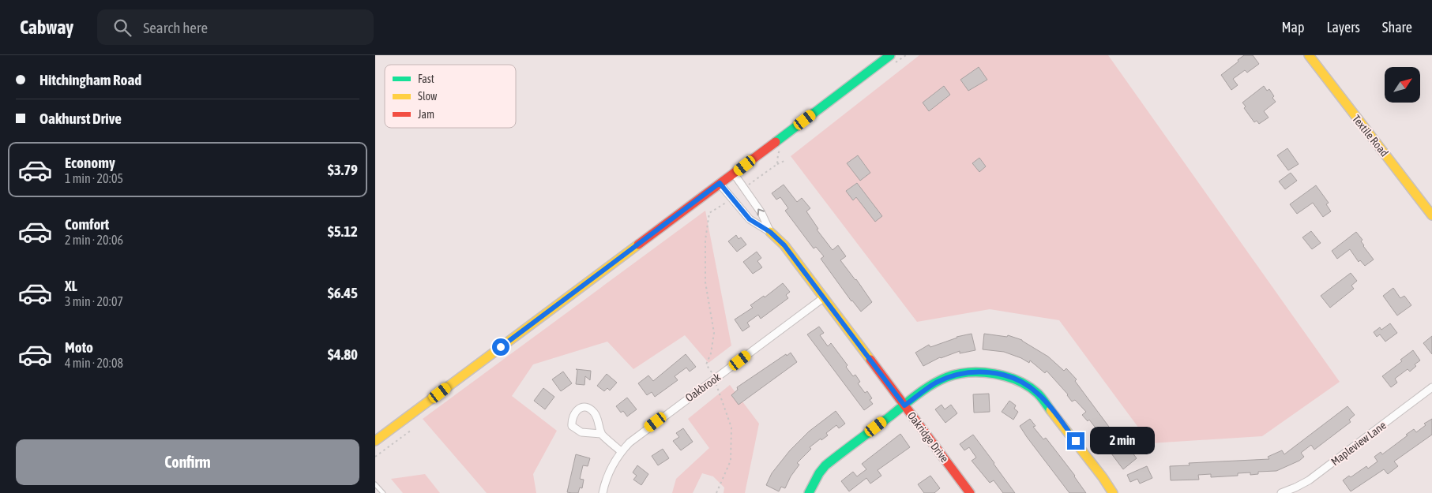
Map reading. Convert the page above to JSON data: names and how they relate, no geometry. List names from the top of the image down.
{
  "streets": {
    "street": [
      "Textile Road",
      "Oakbrook",
      "Oakridge Drive",
      "Mapleview Lane"
    ]
  },
  "crossings": [
    ["Oakbrook", "Oakridge Drive"]
  ],
  "legend": ["Fast", "Slow", "Jam"],
  "north": "top right",
  "page": {
    "header": "Cabway",
    "search": "Search here",
    "nav": ["Map", "Layers", "Share"],
    "banner": ["Hitchingham Road", "Oakhurst Drive"],
    "list": [
      {
        "name": "Economy",
        "note": "1 min · 20:05",
        "value": "$3.79"
      },
      {
        "name": "Comfort",
        "note": "2 min · 20:06",
        "value": "$5.12"
      },
      {
        "name": "XL",
        "note": "3 min · 20:07",
        "value": "$6.45"
      },
      {
        "name": "Moto",
        "note": "4 min · 20:08",
        "value": "$4.80"
      }
    ],
    "bubble": "2 min",
    "buttons": "Confirm"
  }
}
